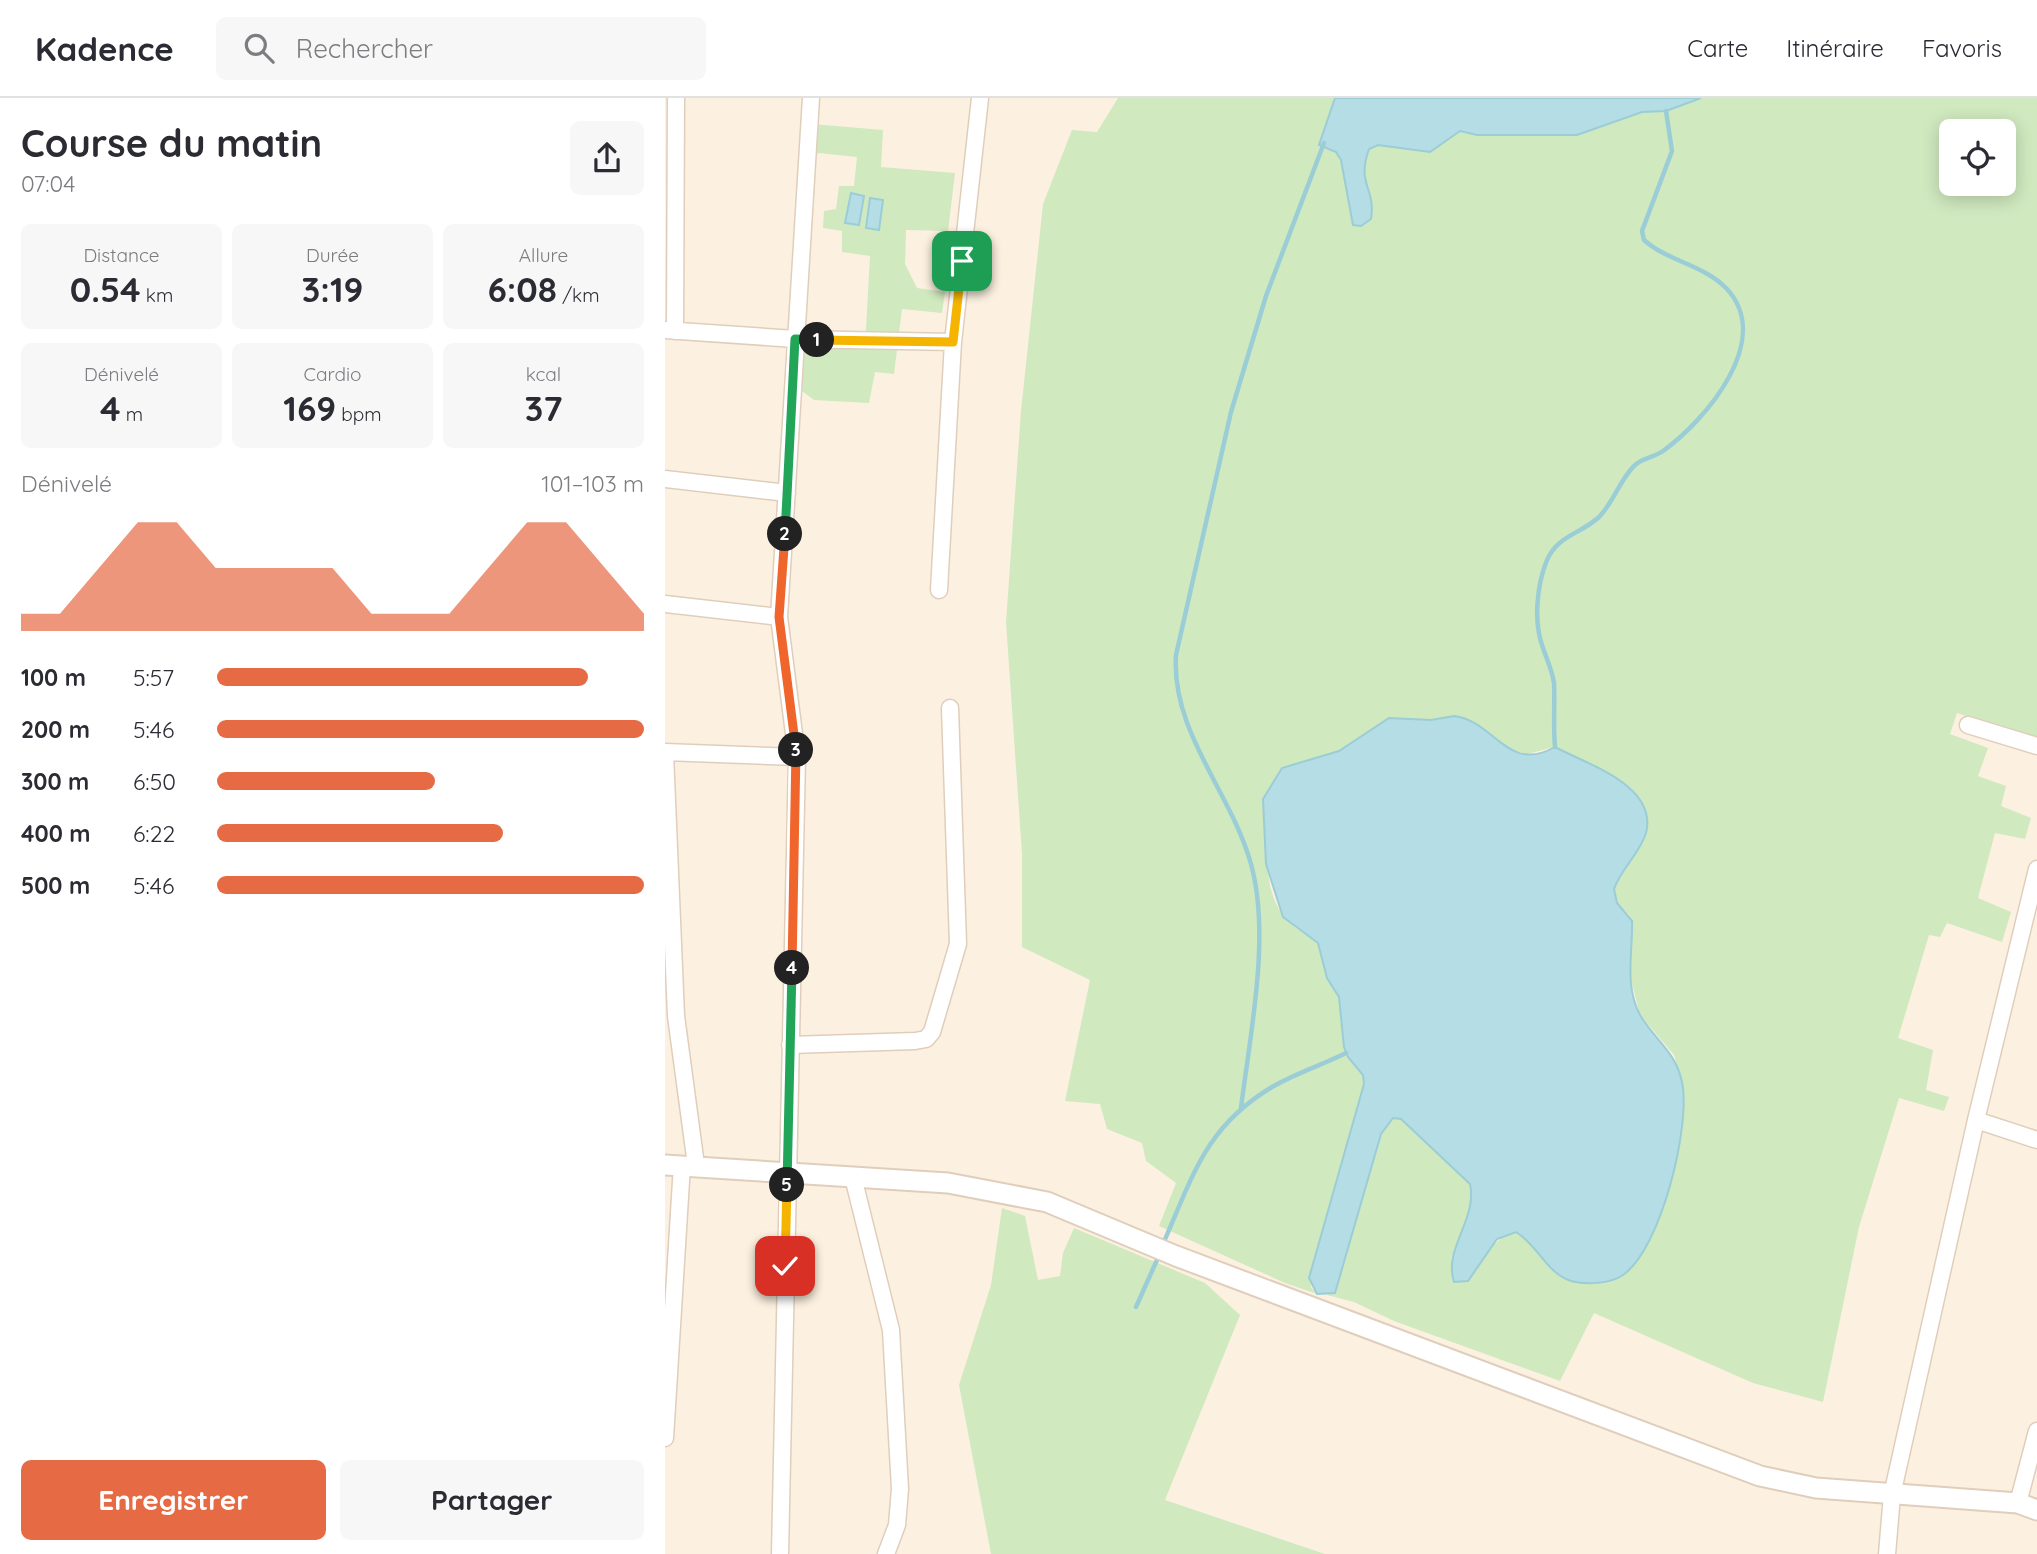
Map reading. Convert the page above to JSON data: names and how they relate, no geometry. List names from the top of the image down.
{
  "page": {
    "header": "Kadence",
    "search": "Rechercher",
    "nav": ["Carte", "Itinéraire", "Favoris"],
    "heading": ["Course du matin", "07:04"],
    "stats": [
      ["Distance", "0.54 km"],
      ["Durée", "3:19"],
      ["Allure", "6:08 /km"],
      ["Dénivelé", "4 m"],
      ["Cardio", "169 bpm"],
      ["kcal", "37"]
    ],
    "pins": [
      "1",
      "2",
      "3",
      "4",
      "5"
    ],
    "chart": ["Dénivelé", "101–103 m"],
    "list": [
      {
        "name": "100 m",
        "note": "5:57"
      },
      {
        "name": "200 m",
        "note": "5:46"
      },
      {
        "name": "300 m",
        "note": "6:50"
      },
      {
        "name": "400 m",
        "note": "6:22"
      },
      {
        "name": "500 m",
        "note": "5:46"
      }
    ],
    "buttons": ["Enregistrer", "Partager"]
  }
}
